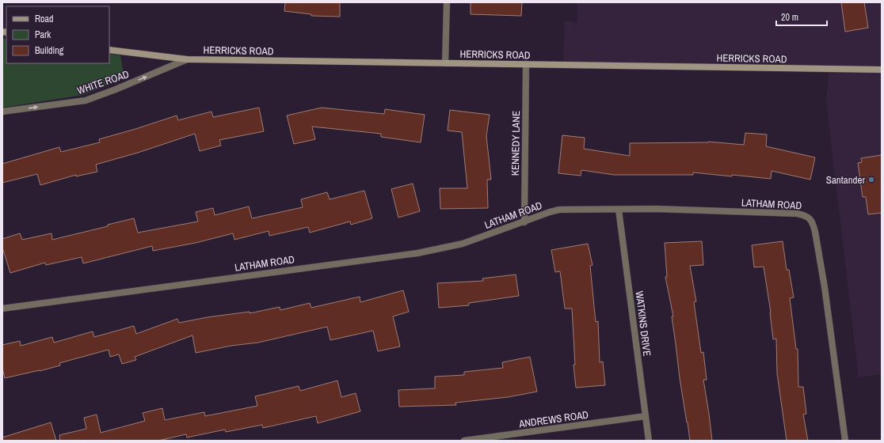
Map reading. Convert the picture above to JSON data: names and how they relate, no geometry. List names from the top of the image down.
{
  "streets": {
    "main road": ["HERRICKS ROAD"],
    "street": [
      "WHITE ROAD",
      "KENNEDY LANE",
      "LATHAM ROAD",
      "WATKINS DRIVE",
      "ANDREWS ROAD"
    ]
  },
  "crossings": [
    ["HERRICKS ROAD", "WHITE ROAD"],
    ["HERRICKS ROAD", "KENNEDY LANE"],
    ["KENNEDY LANE", "LATHAM ROAD"],
    ["LATHAM ROAD", "WATKINS DRIVE"],
    ["WATKINS DRIVE", "ANDREWS ROAD"]
  ],
  "one_way": ["WHITE ROAD"],
  "places": ["Santander"],
  "legend": ["Road", "Park", "Building"],
  "scale_bar": "20 m"
}
